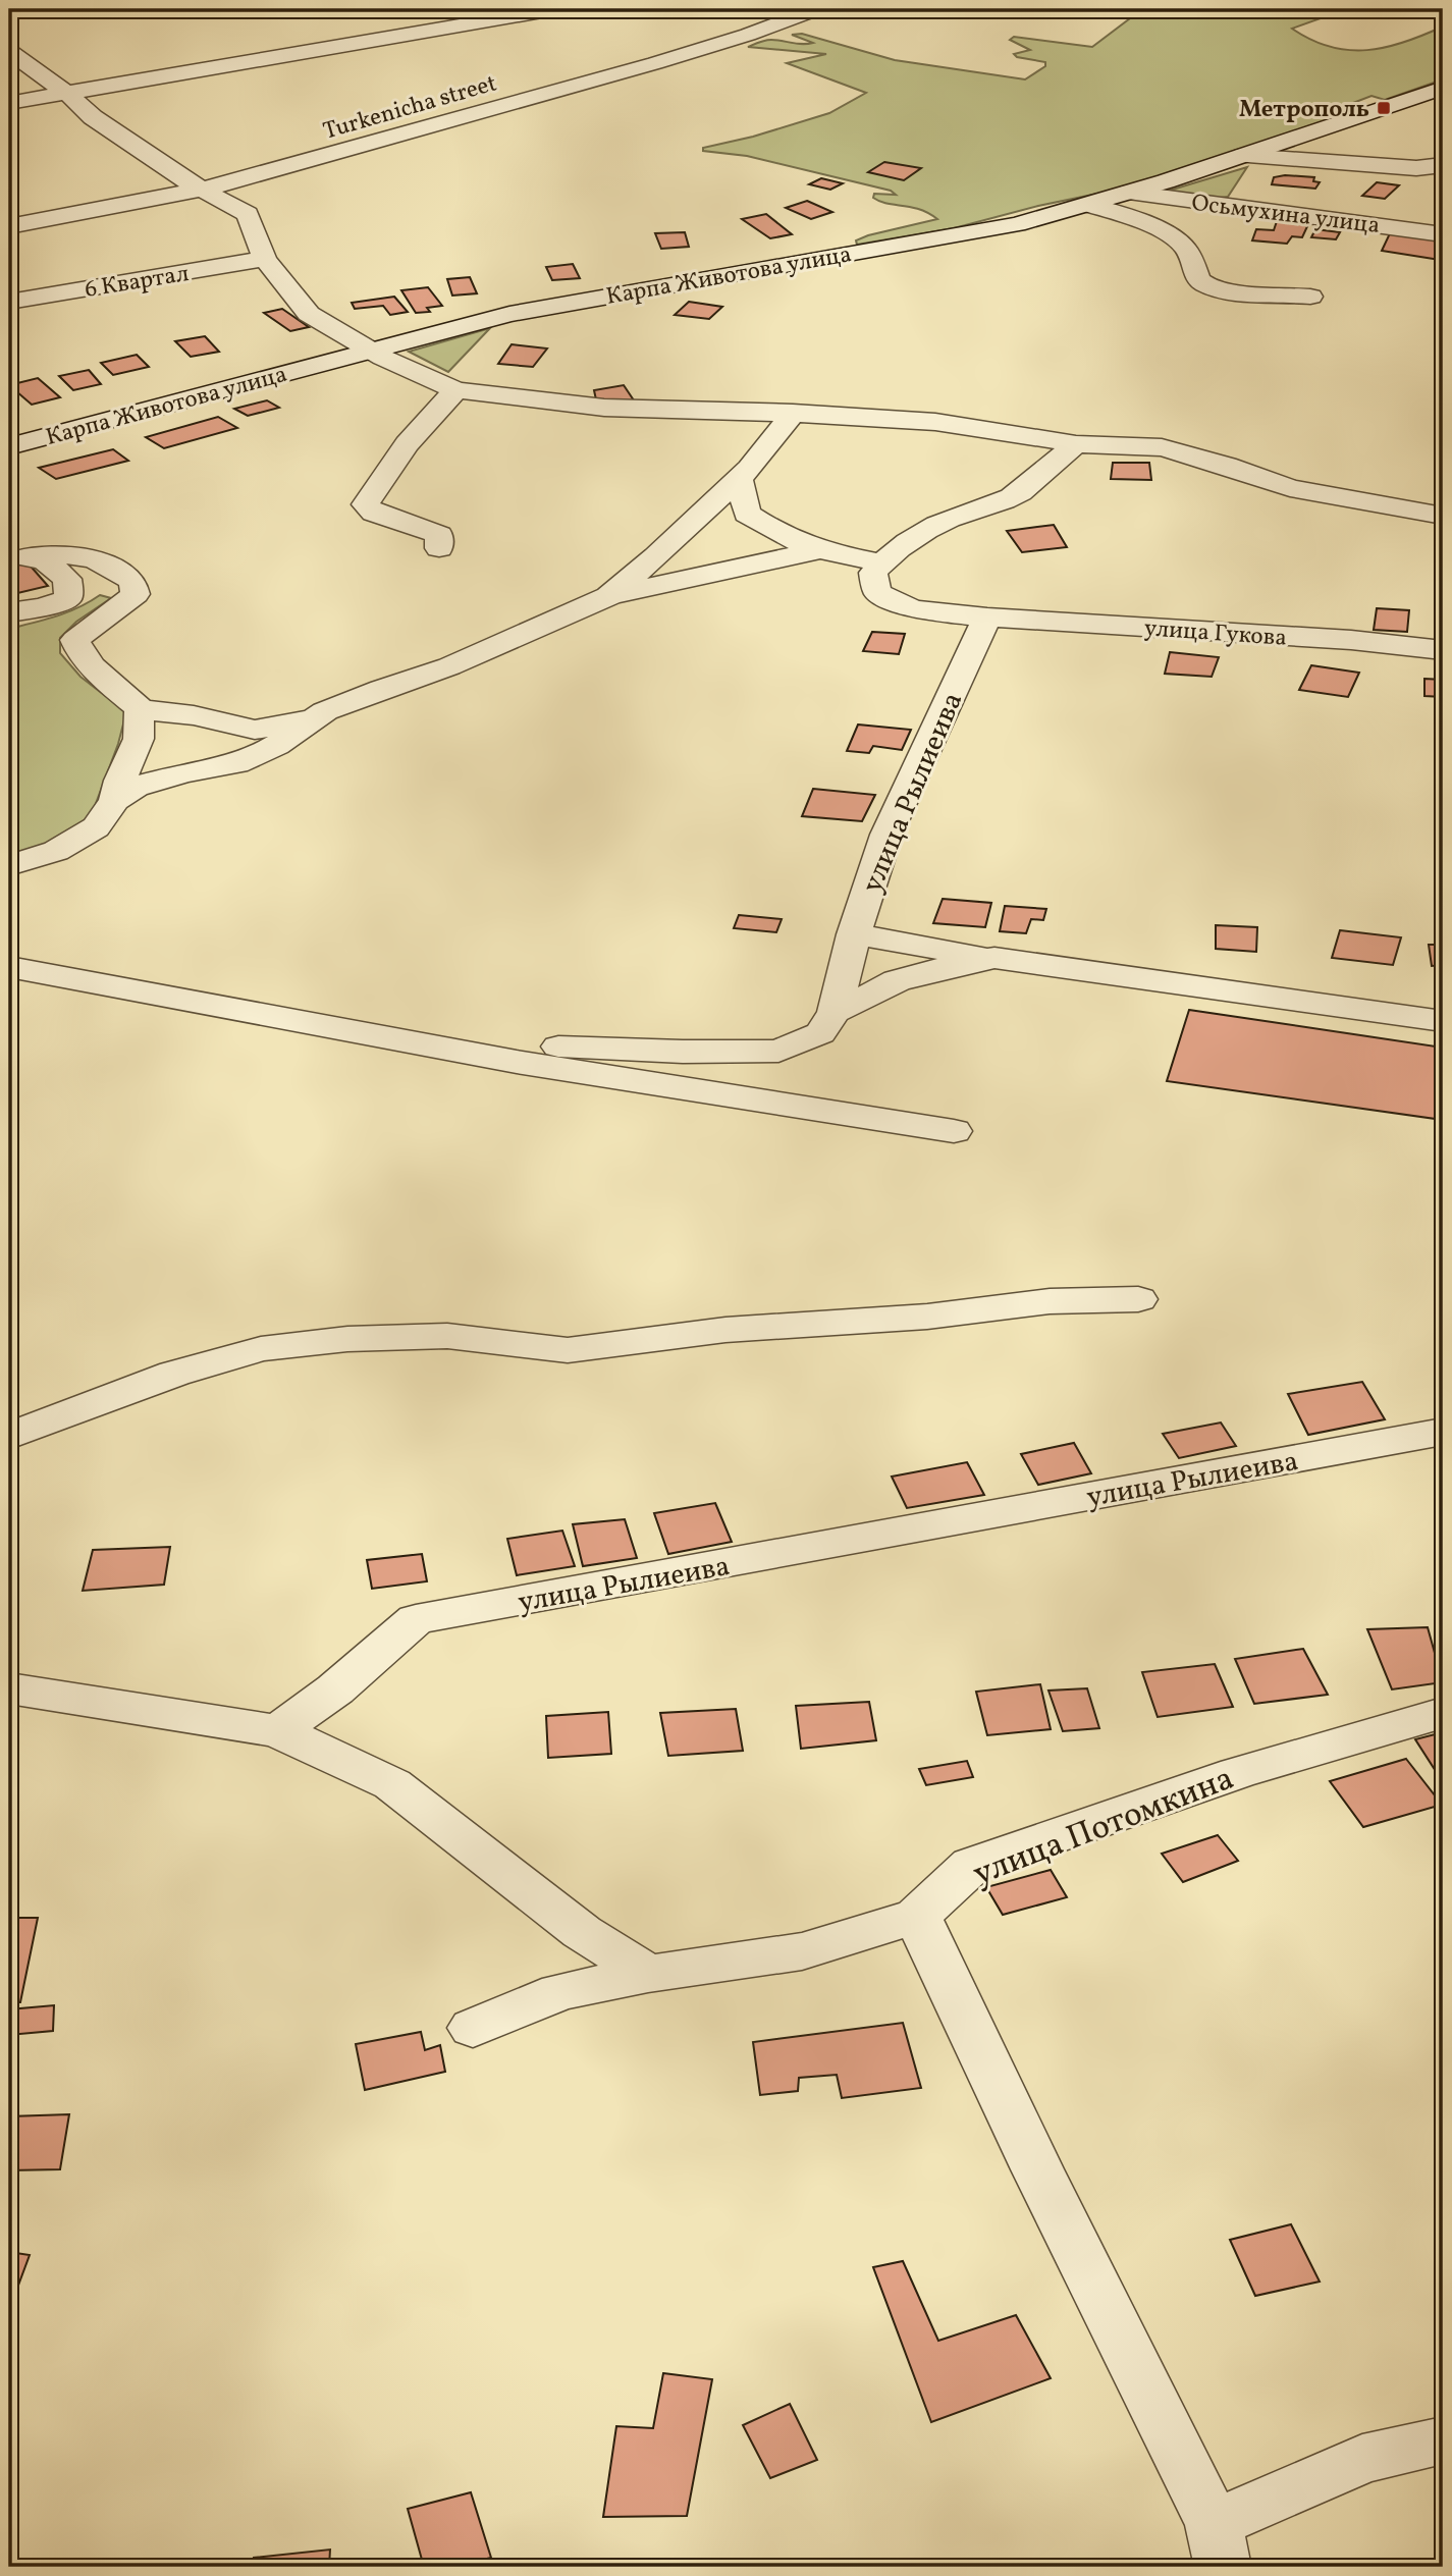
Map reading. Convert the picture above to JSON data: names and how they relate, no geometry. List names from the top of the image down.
{
  "streets": {
    "street": [
      "Turkenicha street",
      "Осьмухина улица",
      "Карпа Животова улица",
      "6 Квартал",
      "улица Гукова",
      "улица Рылиеива",
      "улица Потомкина"
    ]
  },
  "crossings": [
    ["Осьмухина улица", "Карпа Животова улица"],
    ["улица Гукова", "улица Рылиеива"]
  ],
  "places": {
    "transit": ["Метрополь"]
  }
}
